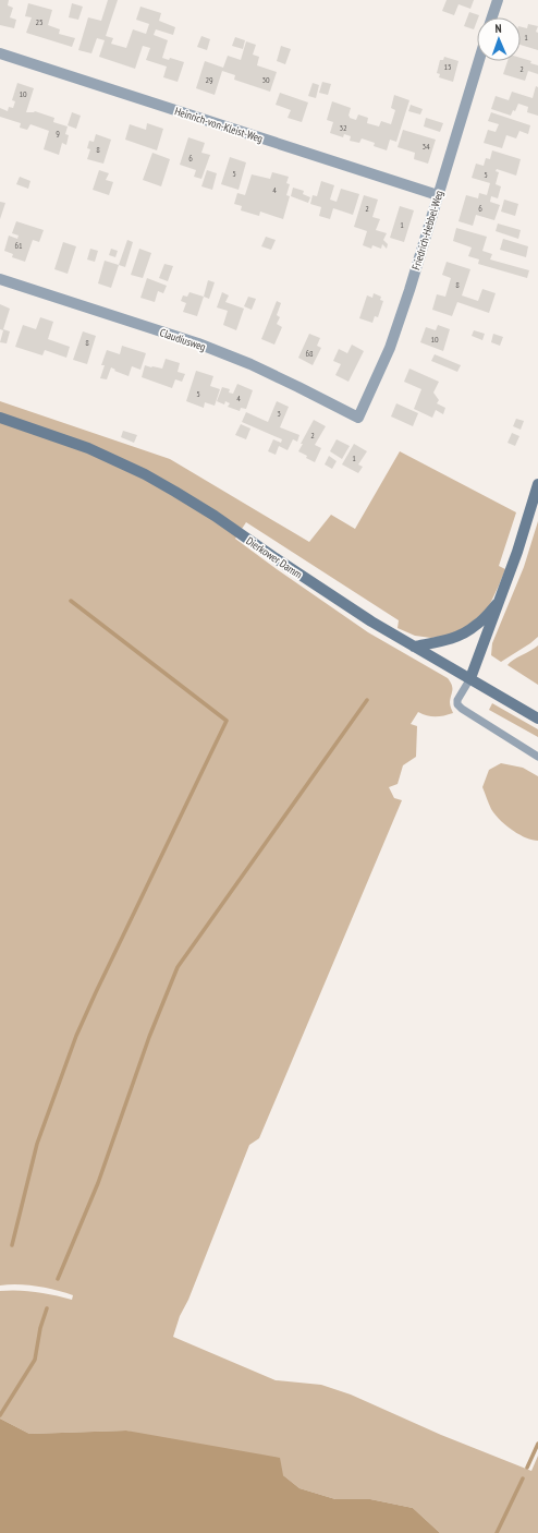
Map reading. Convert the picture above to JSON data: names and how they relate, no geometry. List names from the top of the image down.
{
  "streets": {
    "street": [
      "Heinrich-von-Kleist-Weg",
      "Friedrich-Hebbel-Weg",
      "Claudiusweg",
      "Dierkower Damm"
    ]
  },
  "crossings": [
    ["Heinrich-von-Kleist-Weg", "Friedrich-Hebbel-Weg"],
    ["Friedrich-Hebbel-Weg", "Claudiusweg"]
  ],
  "house_numbers": [
    "25",
    "1",
    "15",
    "2",
    "29",
    "30",
    "10",
    "32",
    "9",
    "34",
    "8",
    "6",
    "5",
    "5",
    "4",
    "2",
    "6",
    "1",
    "61",
    "8",
    "10",
    "8",
    "68",
    "5",
    "4",
    "3",
    "2",
    "1"
  ],
  "north": "top"
}
